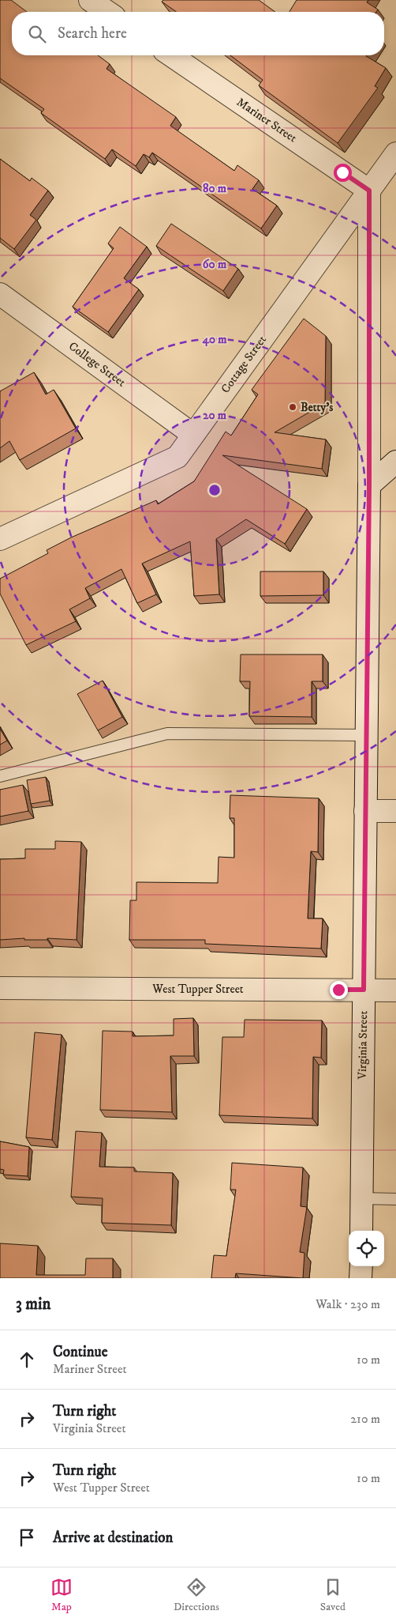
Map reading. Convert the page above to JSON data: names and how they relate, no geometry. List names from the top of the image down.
{
  "streets": {
    "street": [
      "Mariner Street",
      "College Street",
      "Cottage Street",
      "West Tupper Street",
      "Virginia Street"
    ]
  },
  "crossings": [
    ["Mariner Street", "Cottage Street"],
    ["Mariner Street", "Virginia Street"],
    ["College Street", "Cottage Street"],
    ["Cottage Street", "Virginia Street"],
    ["West Tupper Street", "Virginia Street"]
  ],
  "places": ["Betty's"],
  "page": {
    "search": "Search here",
    "heading": ["3 min", "Walk · 230 m"],
    "list": [
      ["Continue", "Mariner Street", "10 m"],
      ["Turn right", "Virginia Street", "210 m"],
      ["Turn right", "West Tupper Street", "10 m"],
      "Arrive at destination"
    ],
    "nav": ["Map", "Directions", "Saved"]
  },
  "rings": [
    "80 m",
    "60 m",
    "40 m",
    "20 m"
  ]
}
